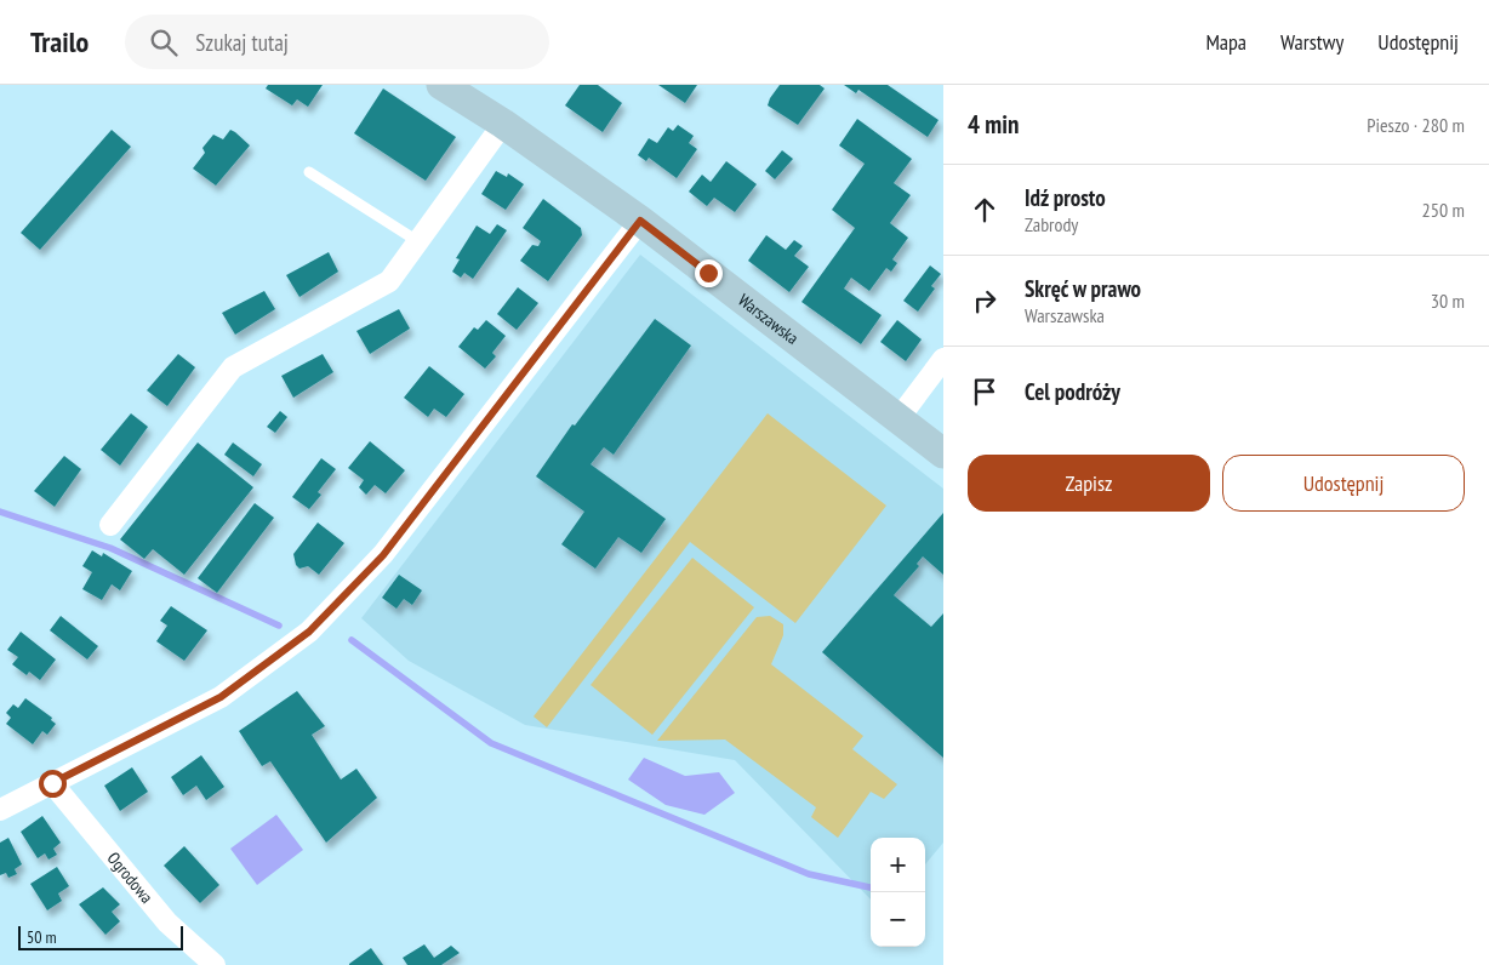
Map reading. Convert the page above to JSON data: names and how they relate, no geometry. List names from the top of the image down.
{
  "streets": {
    "main road": ["Warszawska"],
    "street": ["Ogrodowa"]
  },
  "scale_bar": "50 m",
  "page": {
    "header": "Trailo",
    "search": "Szukaj tutaj",
    "nav": ["Mapa", "Warstwy", "Udostępnij"],
    "heading": ["4 min", "Pieszo · 280 m"],
    "list": [
      ["Idź prosto", "Zabrody", "250 m"],
      ["Skręć w prawo", "Warszawska", "30 m"],
      "Cel podróży"
    ],
    "buttons": ["Zapisz", "Udostępnij"],
    "map_buttons": ["+", "−"],
    "scale": "50 m"
  }
}
